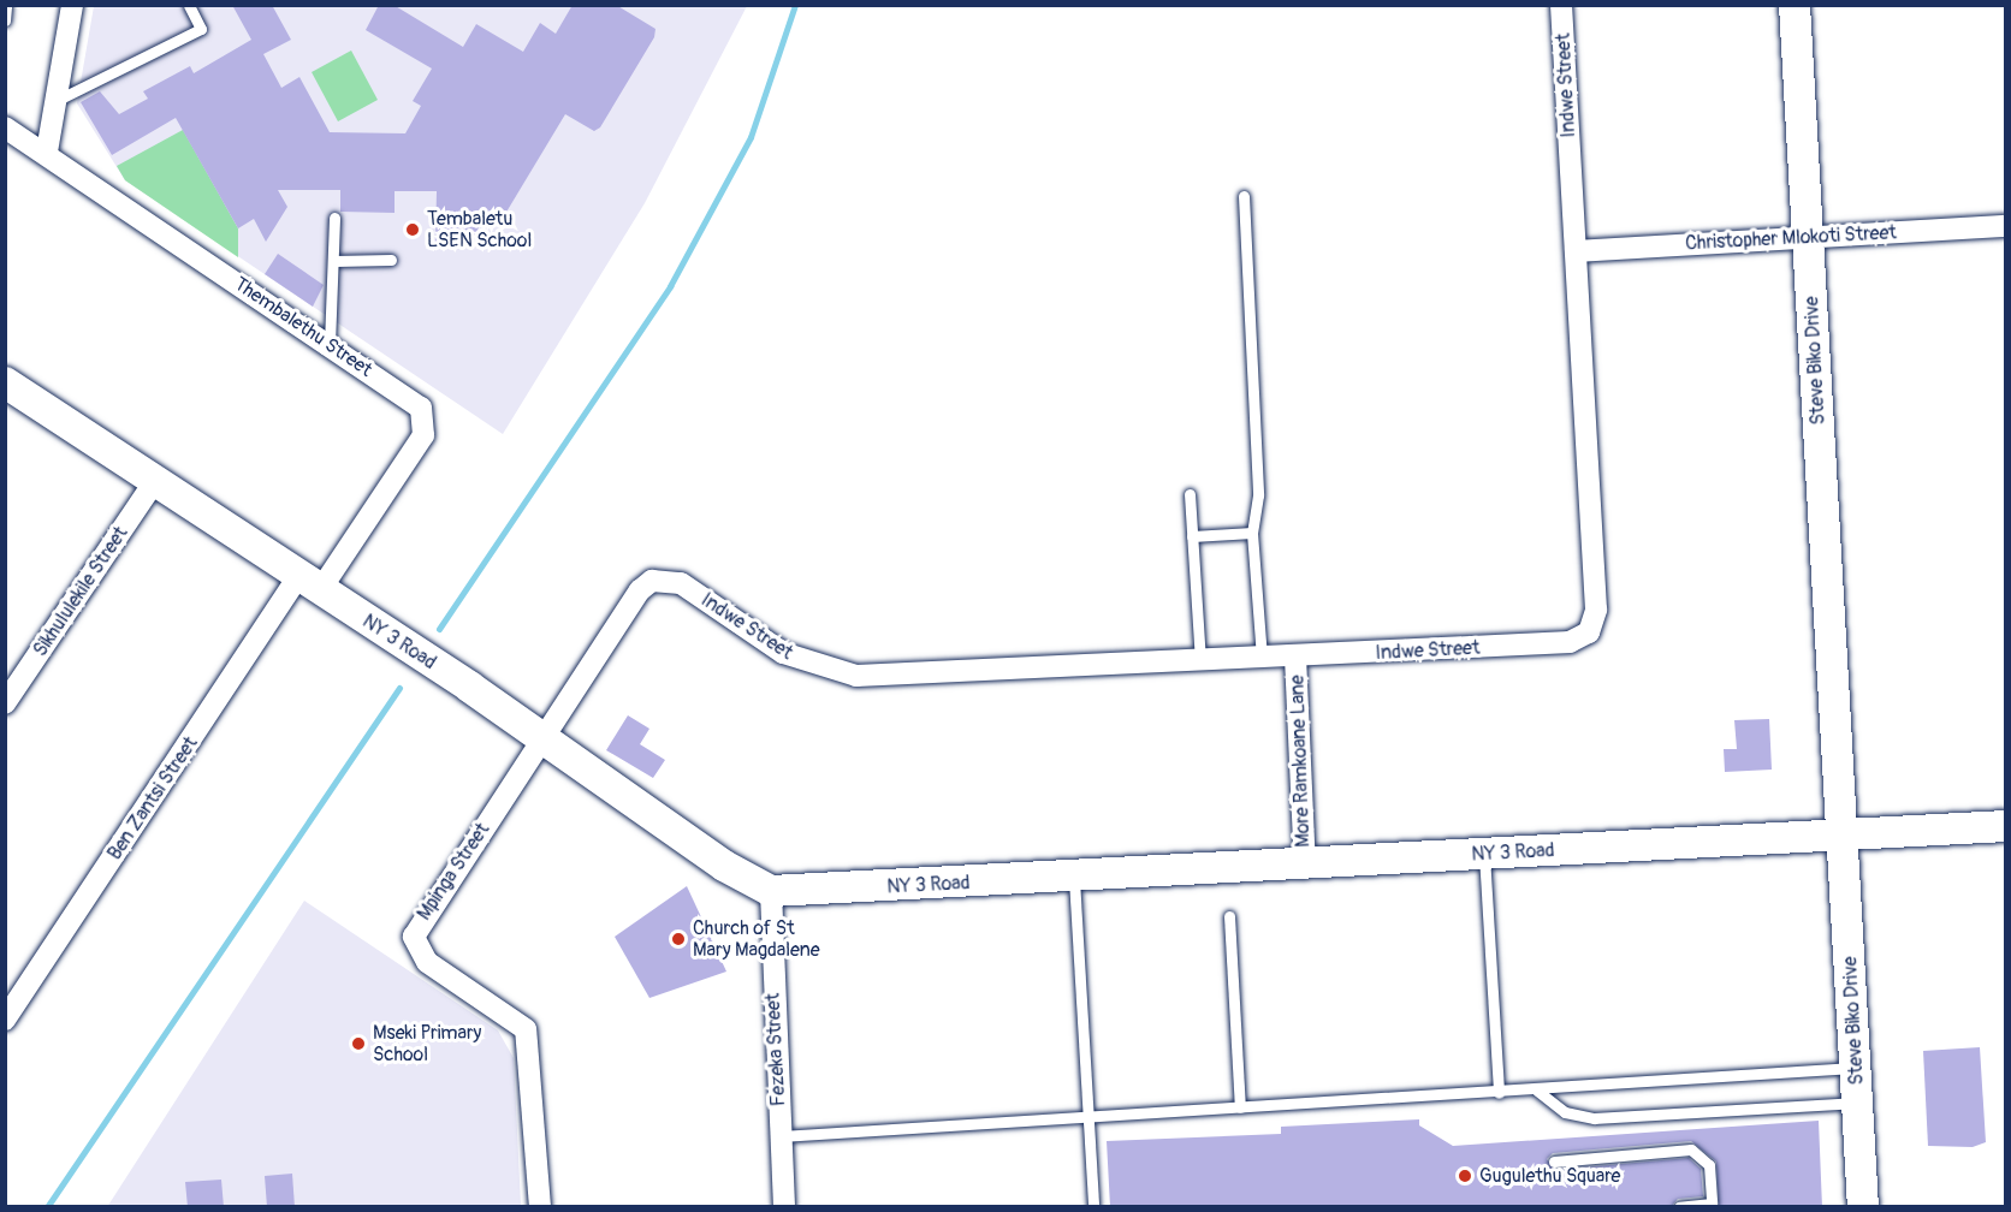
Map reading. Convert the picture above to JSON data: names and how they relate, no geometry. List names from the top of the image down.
{
  "streets": {
    "street": [
      "Indwe Street",
      "Christopher Mlokoti Street",
      "Thembalethu Street",
      "Steve Biko Drive",
      "Sikhululekile Street",
      "NY 3 Road",
      "More Ramkoane Lane",
      "Ben Zantsi Street",
      "Mpinga Street",
      "Fezeka Street"
    ]
  },
  "crossings": [
    ["Indwe Street", "Christopher Mlokoti Street"],
    ["Indwe Street", "More Ramkoane Lane"],
    ["Indwe Street", "Mpinga Street"],
    ["Christopher Mlokoti Street", "Steve Biko Drive"],
    ["Thembalethu Street", "NY 3 Road"],
    ["Thembalethu Street", "Ben Zantsi Street"],
    ["Steve Biko Drive", "NY 3 Road"],
    ["Sikhululekile Street", "NY 3 Road"],
    ["NY 3 Road", "More Ramkoane Lane"],
    ["NY 3 Road", "Ben Zantsi Street"],
    ["NY 3 Road", "Mpinga Street"],
    ["NY 3 Road", "Fezeka Street"]
  ],
  "places": [
    "Tembaletu LSEN School",
    "Church of St Mary Magdalene",
    "Mseki Primary School",
    "Gugulethu Square"
  ]
}
